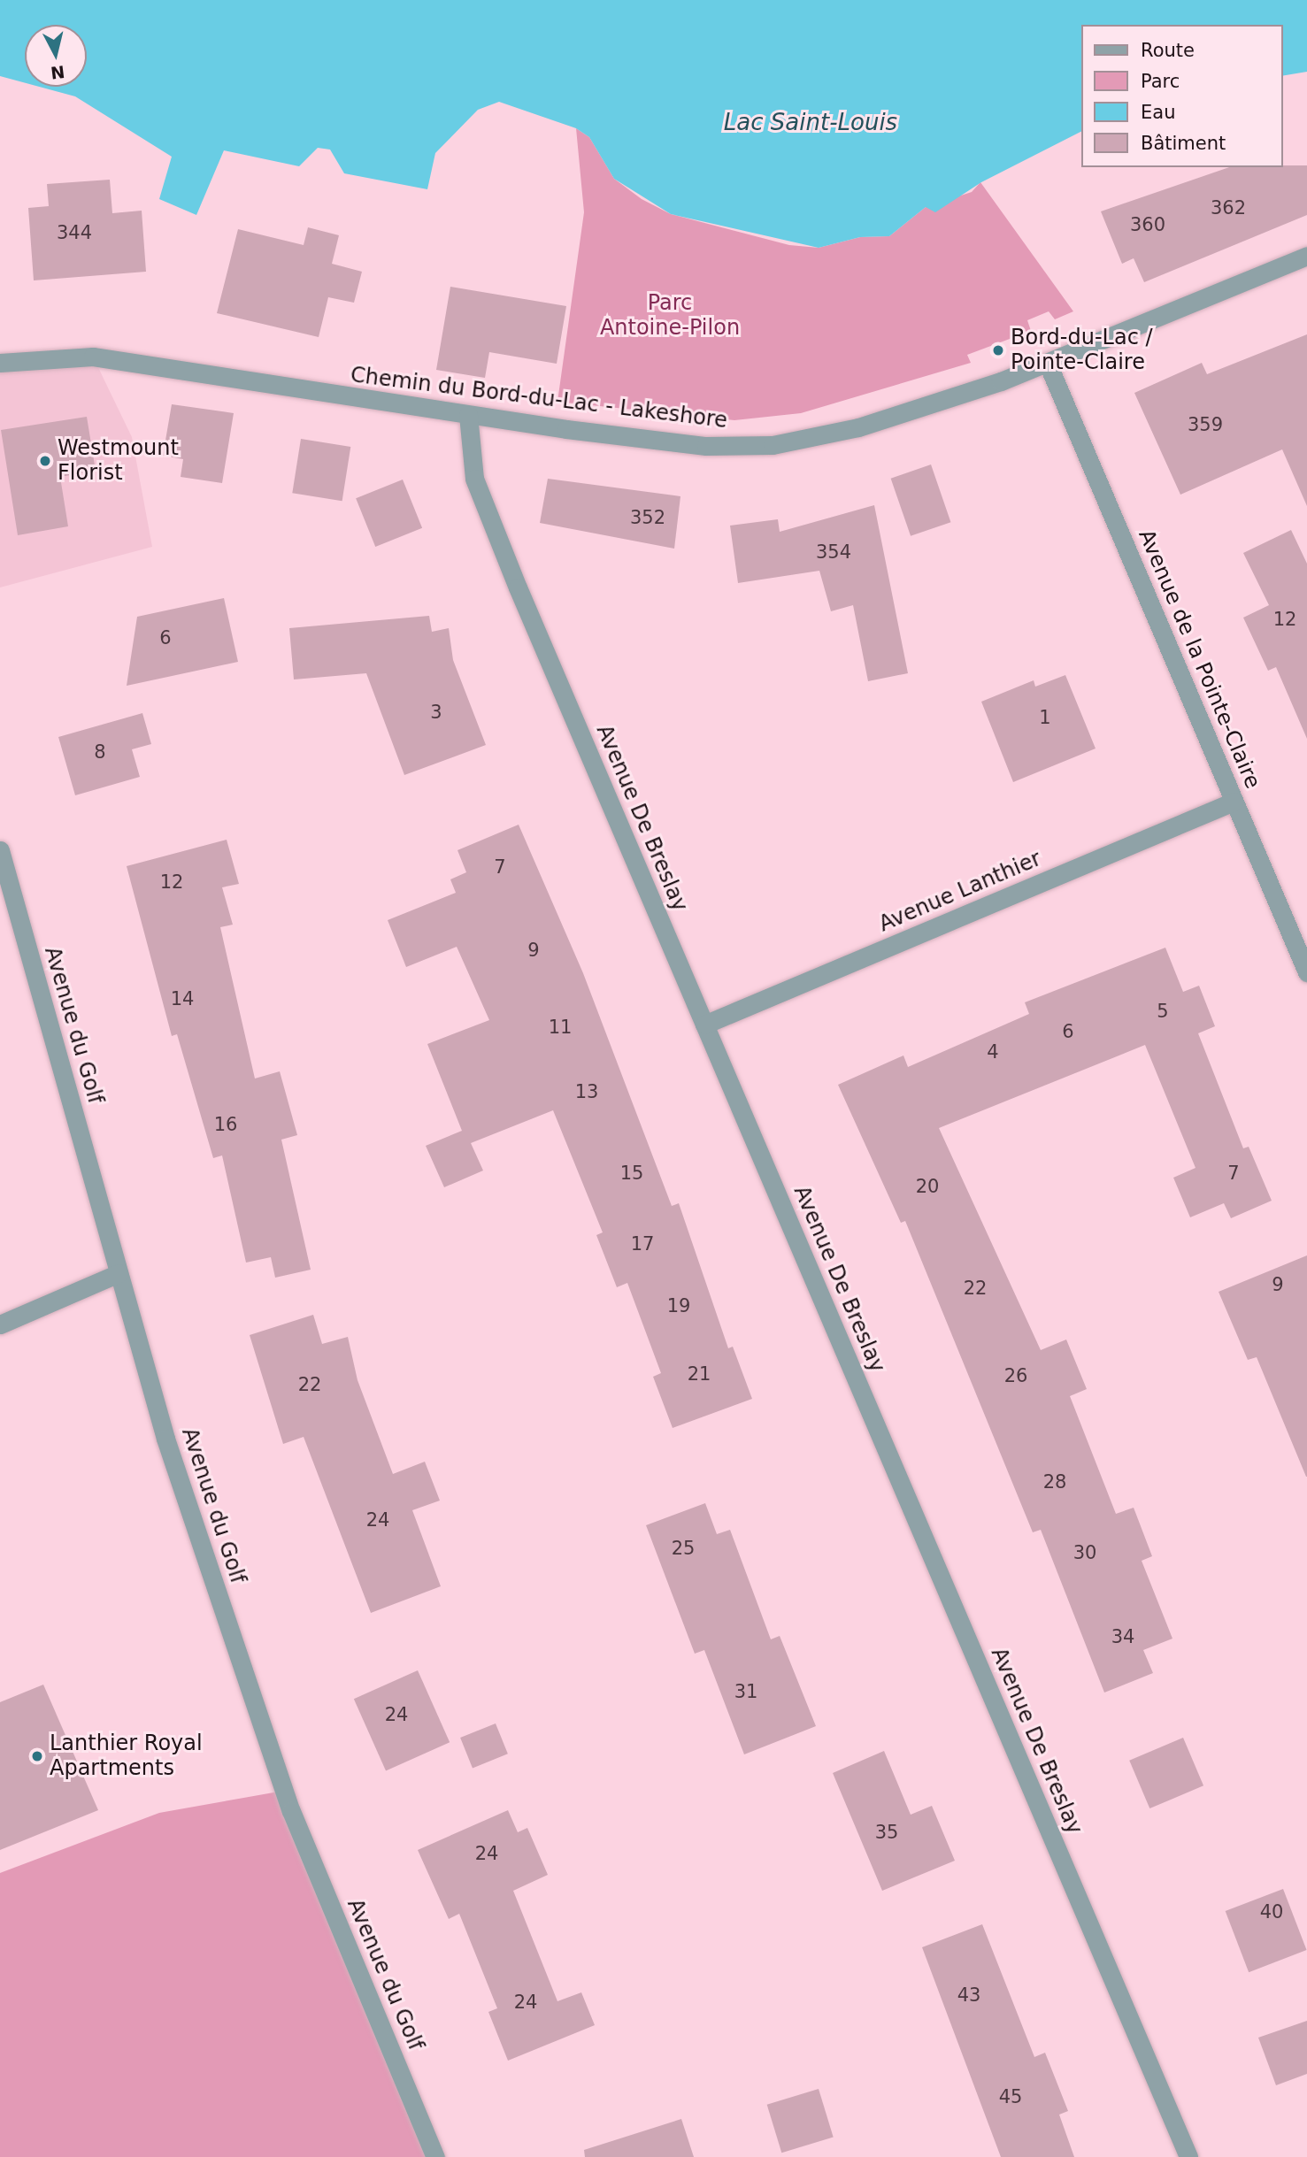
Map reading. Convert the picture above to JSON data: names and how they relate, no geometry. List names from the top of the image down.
{
  "streets": {
    "street": [
      "Chemin du Bord-du-Lac - Lakeshore",
      "Avenue de la Pointe-Claire",
      "Avenue De Breslay",
      "Avenue Lanthier",
      "Avenue du Golf"
    ]
  },
  "crossings": [
    ["Chemin du Bord-du-Lac - Lakeshore", "Avenue de la Pointe-Claire"],
    ["Chemin du Bord-du-Lac - Lakeshore", "Avenue De Breslay"],
    ["Avenue de la Pointe-Claire", "Avenue Lanthier"],
    ["Avenue De Breslay", "Avenue Lanthier"]
  ],
  "water": ["Lac Saint-Louis"],
  "parks": ["Parc Antoine-Pilon"],
  "places": ["Bord-du-Lac / Pointe-Claire", "Westmount Florist", "Lanthier Royal Apartments"],
  "house_numbers": [
    "362",
    "360",
    "344",
    "359",
    "352",
    "354",
    "12",
    "6",
    "3",
    "1",
    "8",
    "7",
    "12",
    "9",
    "14",
    "5",
    "11",
    "6",
    "4",
    "13",
    "16",
    "15",
    "7",
    "20",
    "17",
    "9",
    "22",
    "19",
    "21",
    "26",
    "22",
    "28",
    "24",
    "25",
    "30",
    "34",
    "31",
    "24",
    "35",
    "24",
    "40",
    "43",
    "24",
    "45"
  ],
  "legend": [
    "Route",
    "Parc",
    "Eau",
    "Bâtiment"
  ],
  "north": "bottom"
}
